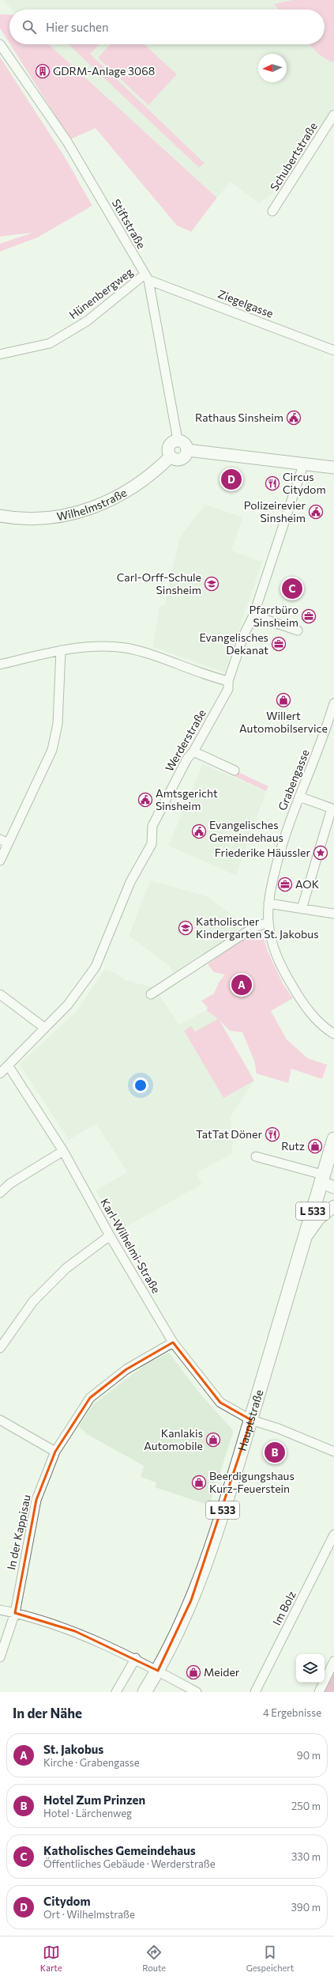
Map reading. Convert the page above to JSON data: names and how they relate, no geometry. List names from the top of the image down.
{
  "streets": {
    "main road": ["Wilhelmstraße", "L 533", "Hauptstraße"],
    "street": [
      "Schubertstraße",
      "Stiftstraße",
      "Hünenbergweg",
      "Ziegelgasse",
      "Werderstraße",
      "Grabengasse",
      "Karl-Wilhelmi-Straße",
      "In der Kappisau",
      "Im Bolz"
    ]
  },
  "crossings": [
    ["Stiftstraße", "Hünenbergweg"],
    ["Stiftstraße", "Ziegelgasse"],
    ["Stiftstraße", "Wilhelmstraße"],
    ["Hünenbergweg", "Ziegelgasse"],
    ["Werderstraße", "Karl-Wilhelmi-Straße"],
    ["L 533", "Hauptstraße"],
    ["Karl-Wilhelmi-Straße", "Hauptstraße"],
    ["Karl-Wilhelmi-Straße", "In der Kappisau"]
  ],
  "places": {
    "building": ["GDRM-Anlage 3068"],
    "public building": [
      "Rathaus Sinsheim",
      "Polizeirevier Sinsheim",
      "Amtsgericht Sinsheim",
      "Evangelisches Gemeindehaus"
    ],
    "restaurant": ["Circus Citydom", "TatTat Döner"],
    "school or university": ["Carl-Orff-Schule Sinsheim", "Katholischer Kindergarten St. Jakobus"],
    "office": ["Pfarrbüro Sinsheim", "Evangelisches Dekanat", "AOK"],
    "shop": [
      "Willert Automobilservice",
      "Rutz",
      "Kanlakis Automobile",
      "Beerdigungshaus Kurz-Feuerstein",
      "Meider"
    ],
    "place": ["Friederike Häussler"]
  },
  "north": "left",
  "page": {
    "search": "Hier suchen",
    "pins": [
      "D",
      "C",
      "A",
      "B"
    ],
    "heading": ["In der Nähe", "4 Ergebnisse"],
    "list": [
      {
        "mark": "A",
        "name": "St. Jakobus",
        "note": "Kirche · Grabengasse",
        "value": "90 m"
      },
      {
        "mark": "B",
        "name": "Hotel Zum Prinzen",
        "note": "Hotel · Lärchenweg",
        "value": "250 m"
      },
      {
        "mark": "C",
        "name": "Katholisches Gemeindehaus",
        "note": "Öffentliches Gebäude · Werderstraße",
        "value": "330 m"
      },
      {
        "mark": "D",
        "name": "Citydom",
        "note": "Ort · Wilhelmstraße",
        "value": "390 m"
      }
    ],
    "nav": ["Karte", "Route", "Gespeichert"]
  }
}
